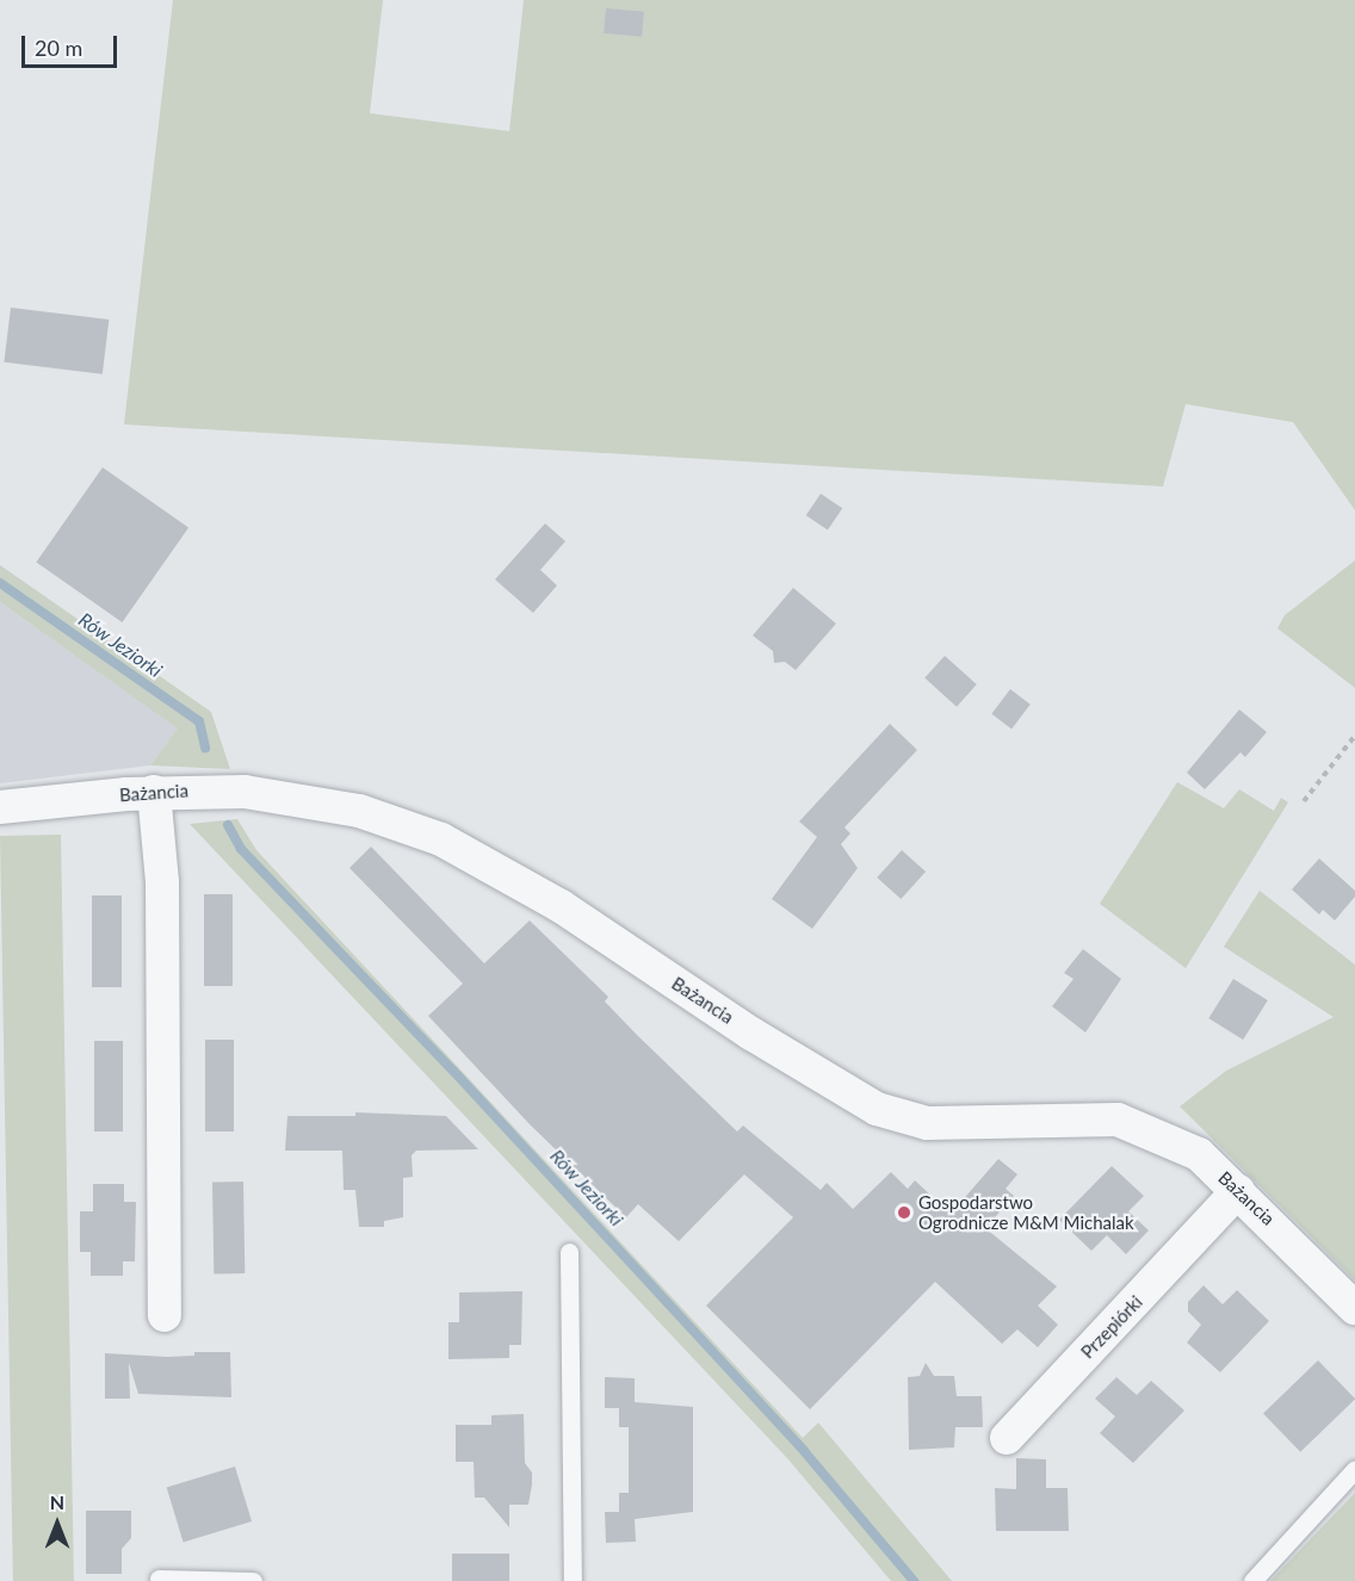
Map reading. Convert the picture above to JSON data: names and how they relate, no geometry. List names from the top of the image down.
{
  "streets": {
    "street": ["Bażancia", "Przepiórki"]
  },
  "crossings": [
    ["Bażancia", "Przepiórki"]
  ],
  "water": ["Rów Jeziorki"],
  "places": ["Gospodarstwo Ogrodnicze M&M Michalak"],
  "scale_bar": "20 m",
  "north": "top"
}
